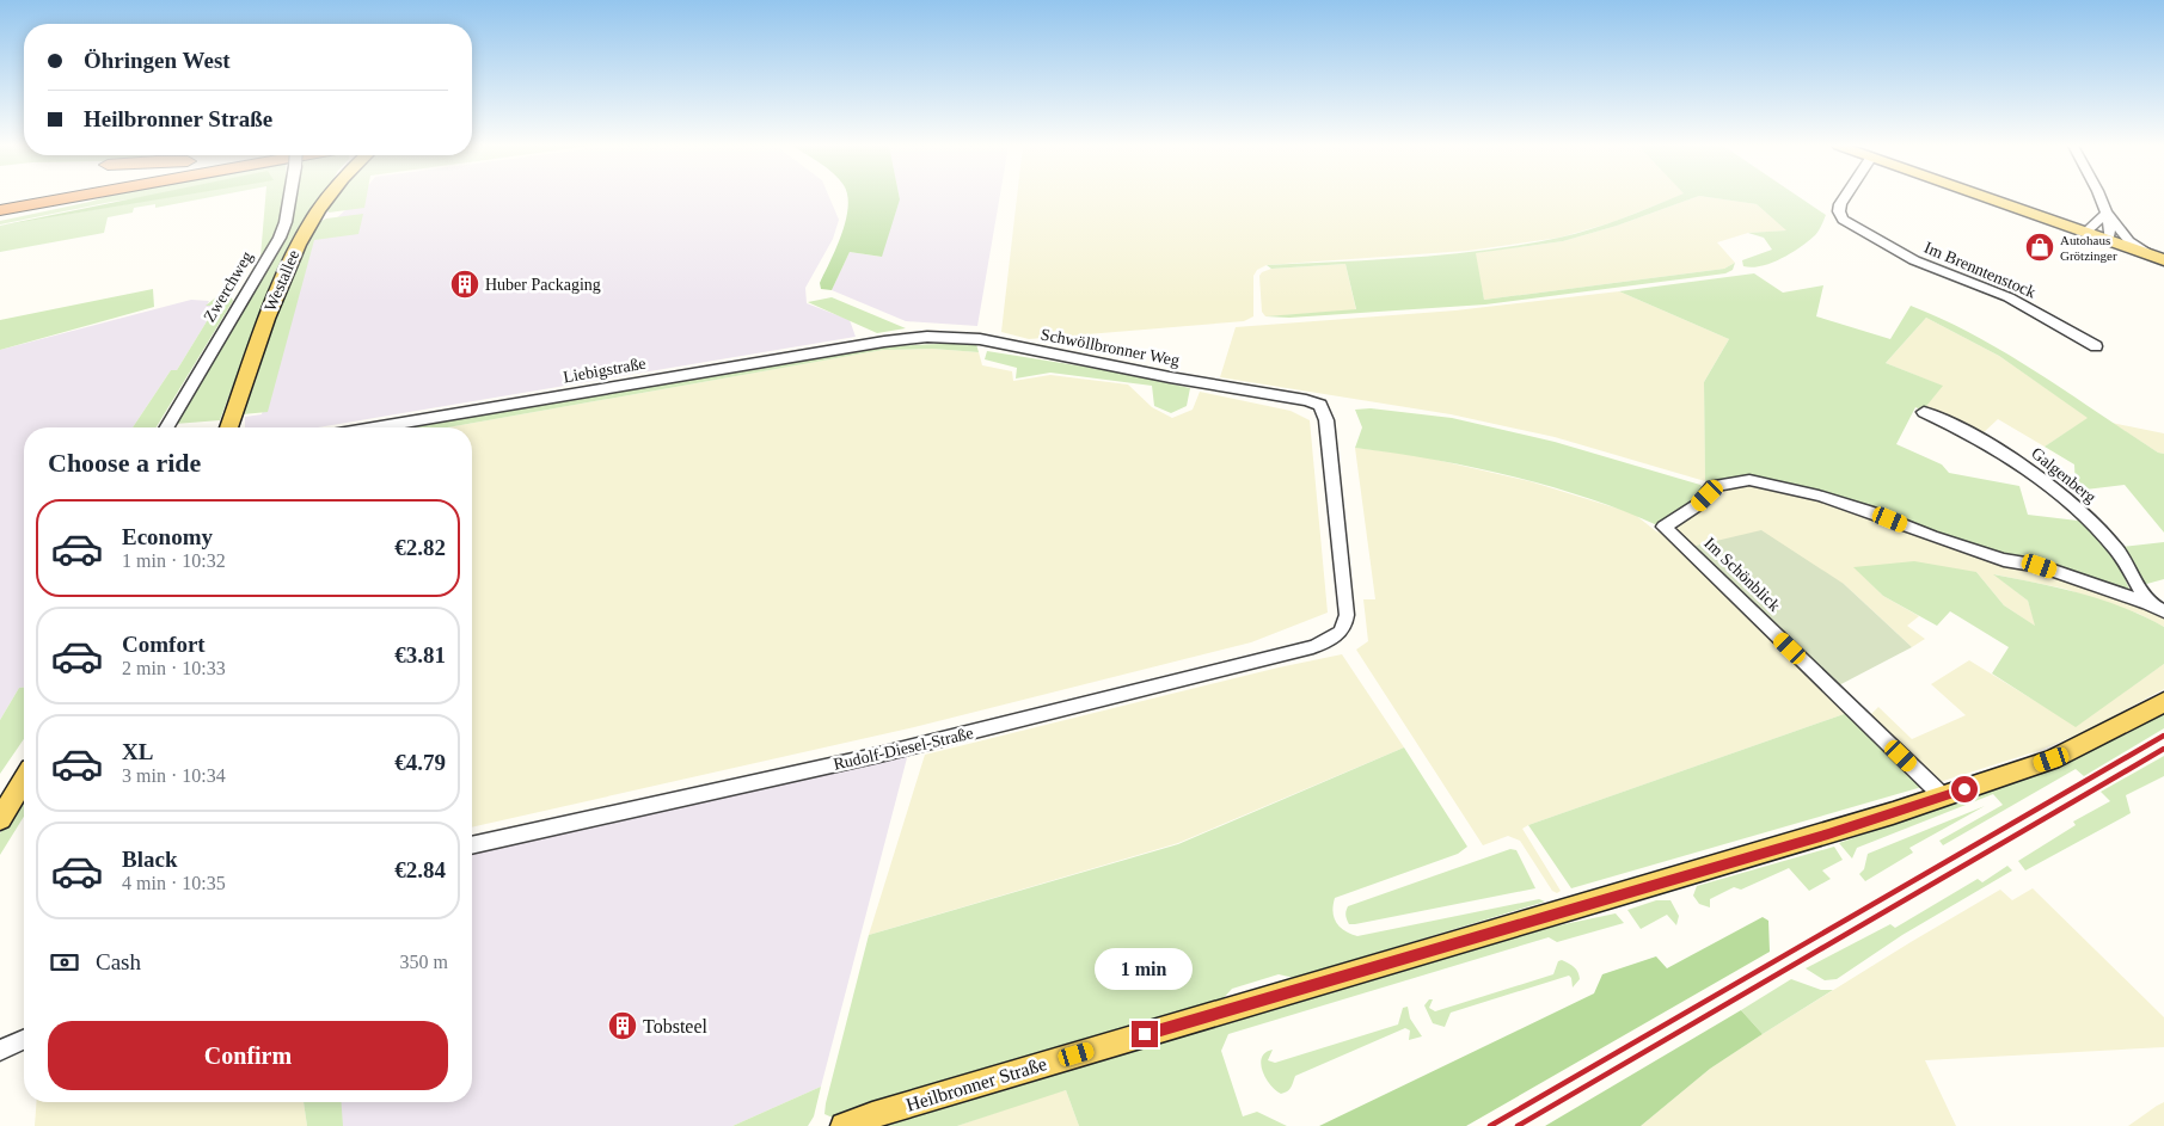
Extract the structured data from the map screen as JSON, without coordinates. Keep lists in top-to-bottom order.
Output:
{
  "streets": {
    "main road": ["Westallee", "Heilbronner Straße"],
    "street": [
      "Im Brenntenstock",
      "Zwerchweg",
      "Schwöllbronner Weg",
      "Liebigstraße",
      "Galgenberg",
      "Im Schönblick",
      "Rudolf-Diesel-Straße"
    ]
  },
  "crossings": [
    ["Schwöllbronner Weg", "Liebigstraße"],
    ["Schwöllbronner Weg", "Rudolf-Diesel-Straße"],
    ["Galgenberg", "Im Schönblick"],
    ["Im Schönblick", "Heilbronner Straße"]
  ],
  "places": {
    "shop": ["Autohaus Grötzinger"],
    "building": ["Huber Packaging", "Tobsteel"]
  },
  "page": {
    "banner": ["Öhringen West", "Heilbronner Straße"],
    "heading": "Choose a ride",
    "list": [
      {
        "name": "Economy",
        "note": "1 min · 10:32",
        "value": "€2.82"
      },
      {
        "name": "Comfort",
        "note": "2 min · 10:33",
        "value": "€3.81"
      },
      {
        "name": "XL",
        "note": "3 min · 10:34",
        "value": "€4.79"
      },
      {
        "name": "Black",
        "note": "4 min · 10:35",
        "value": "€2.84"
      }
    ],
    "pay": ["Cash", "350 m"],
    "bubble": "1 min",
    "buttons": "Confirm"
  }
}
